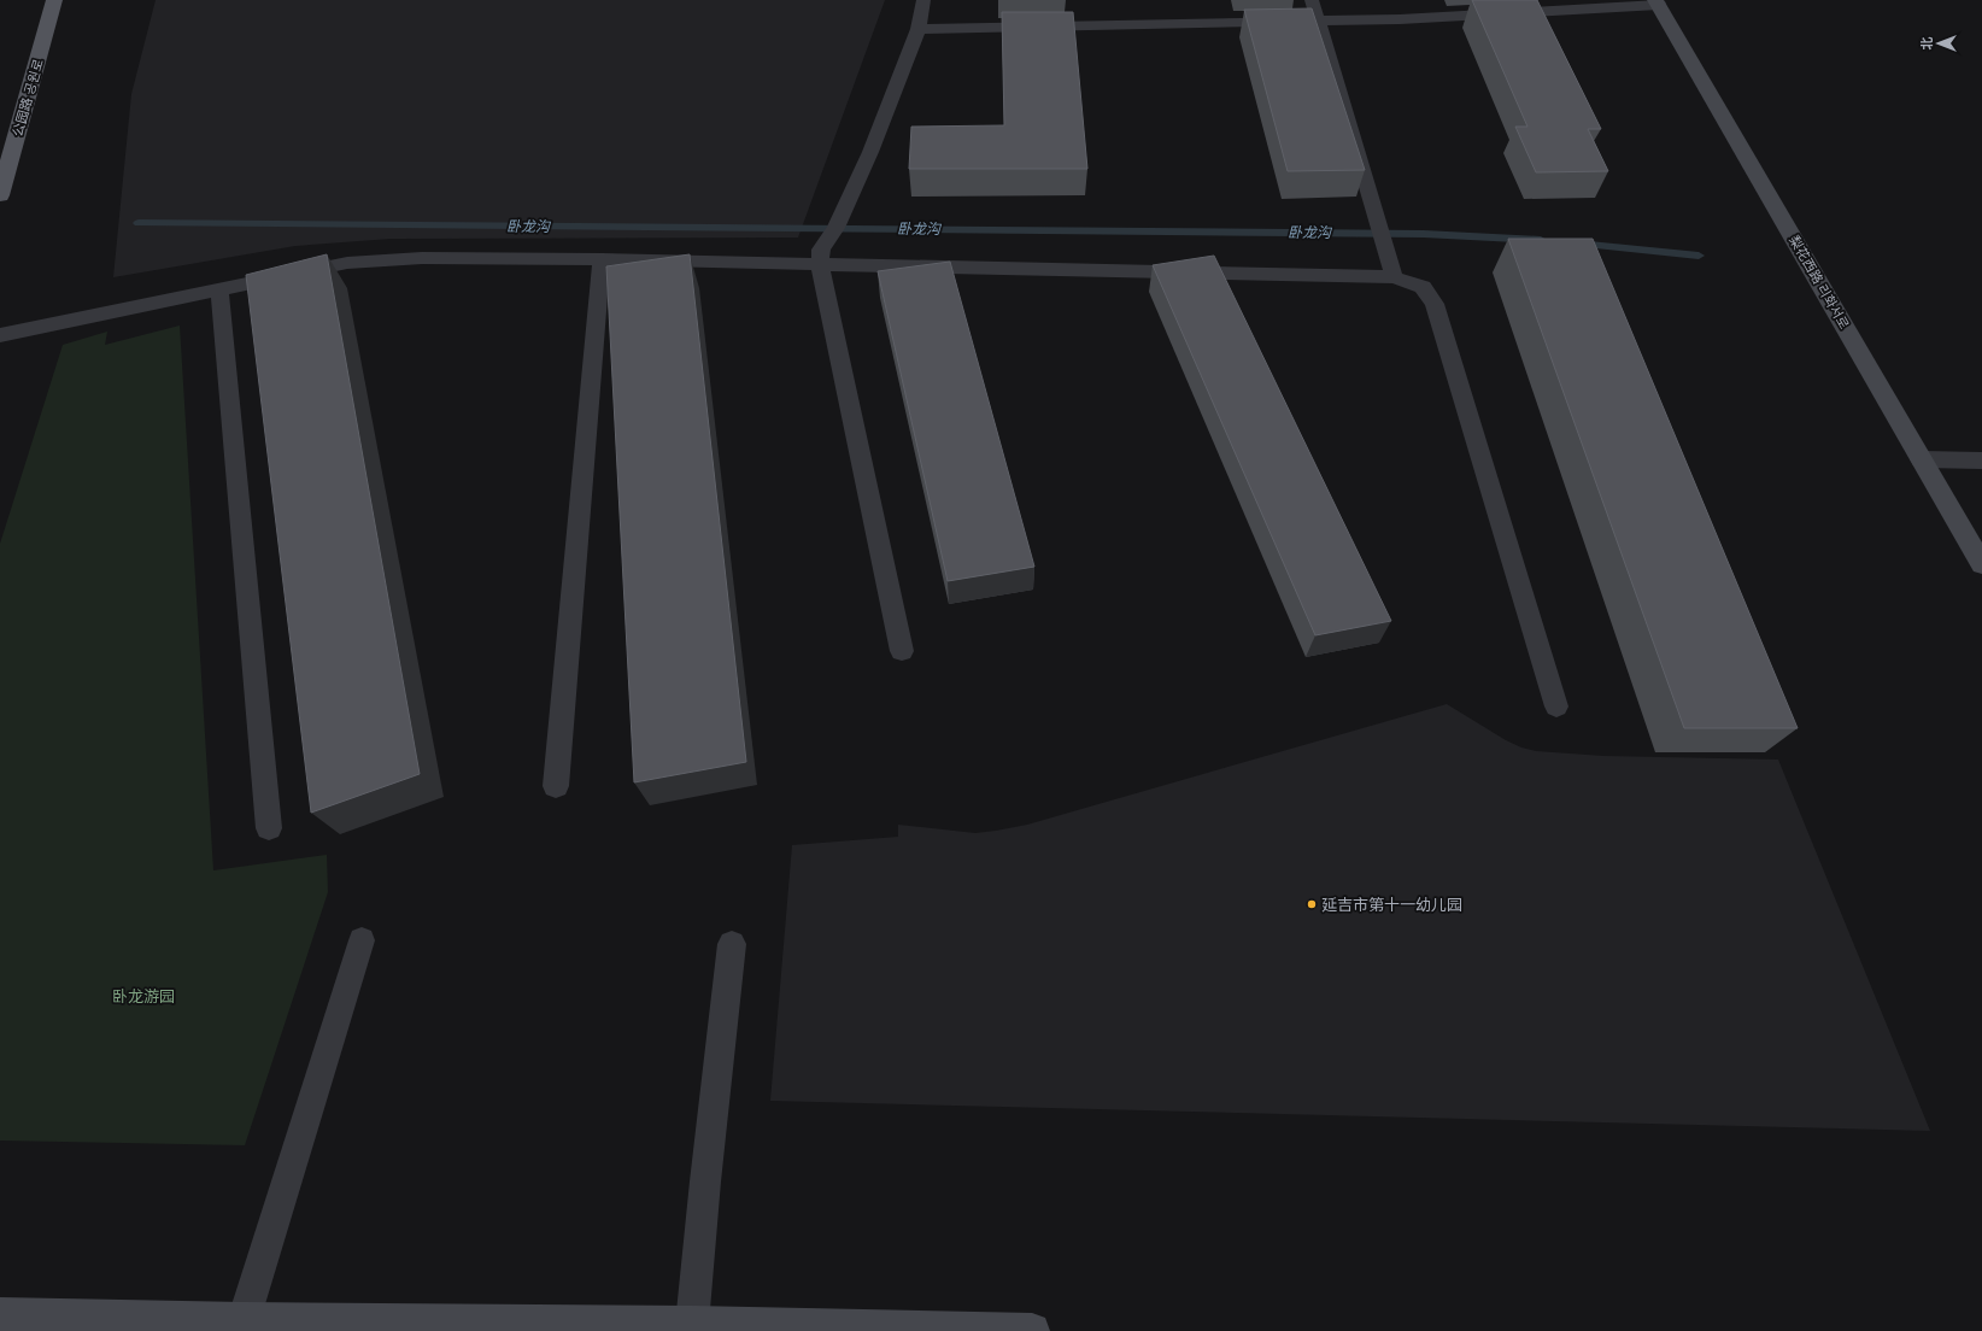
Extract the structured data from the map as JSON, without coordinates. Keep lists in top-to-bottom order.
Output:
{
  "streets": {
    "main road": ["公园路 공원로"],
    "street": ["梨花西路 리화서로"]
  },
  "water": ["卧龙沟"],
  "parks": ["卧龙游园"],
  "places": ["延吉市第十一幼儿园"],
  "north": "left"
}
